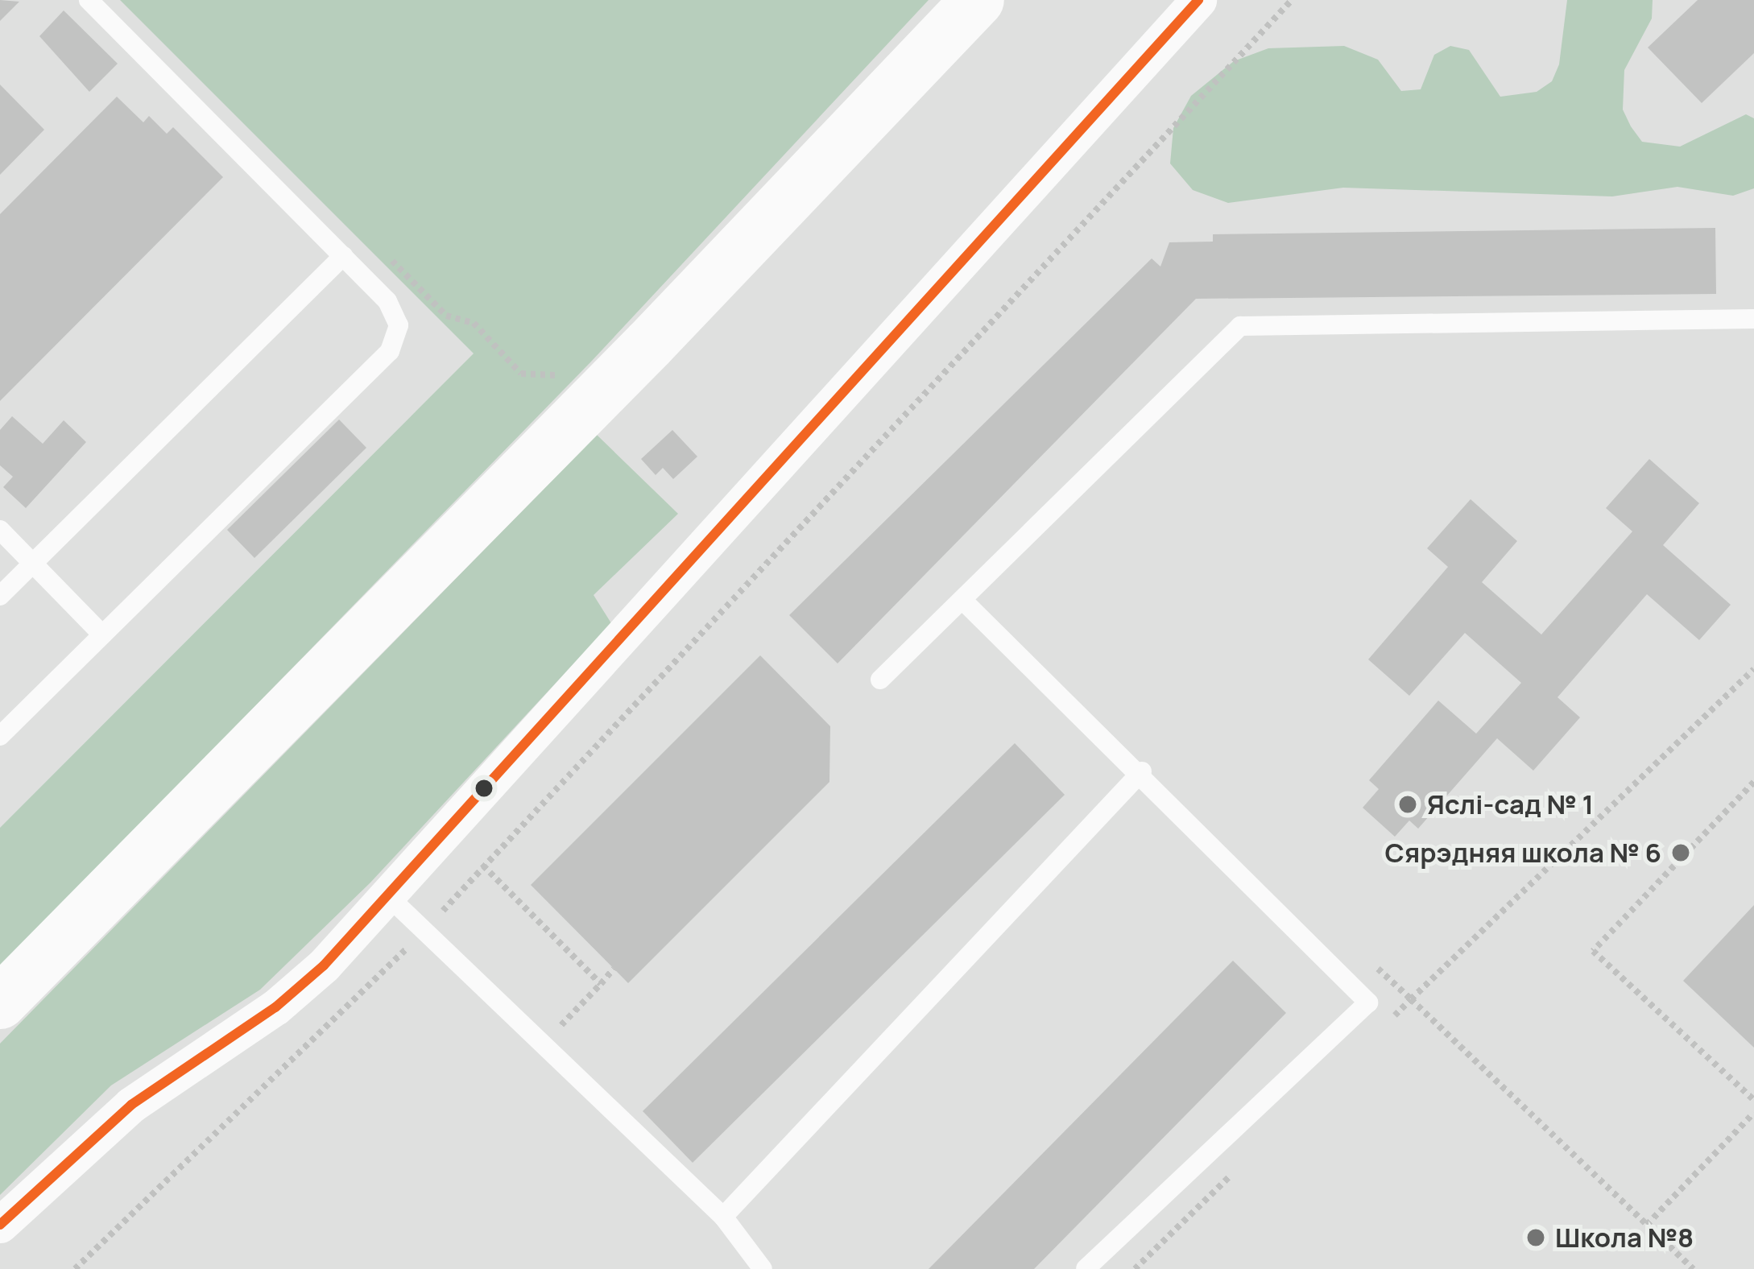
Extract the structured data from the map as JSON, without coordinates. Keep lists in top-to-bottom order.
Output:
{
  "places": ["Яслі-сад № 1", "Сярэдняя школа № 6", "Школа №8"]
}
